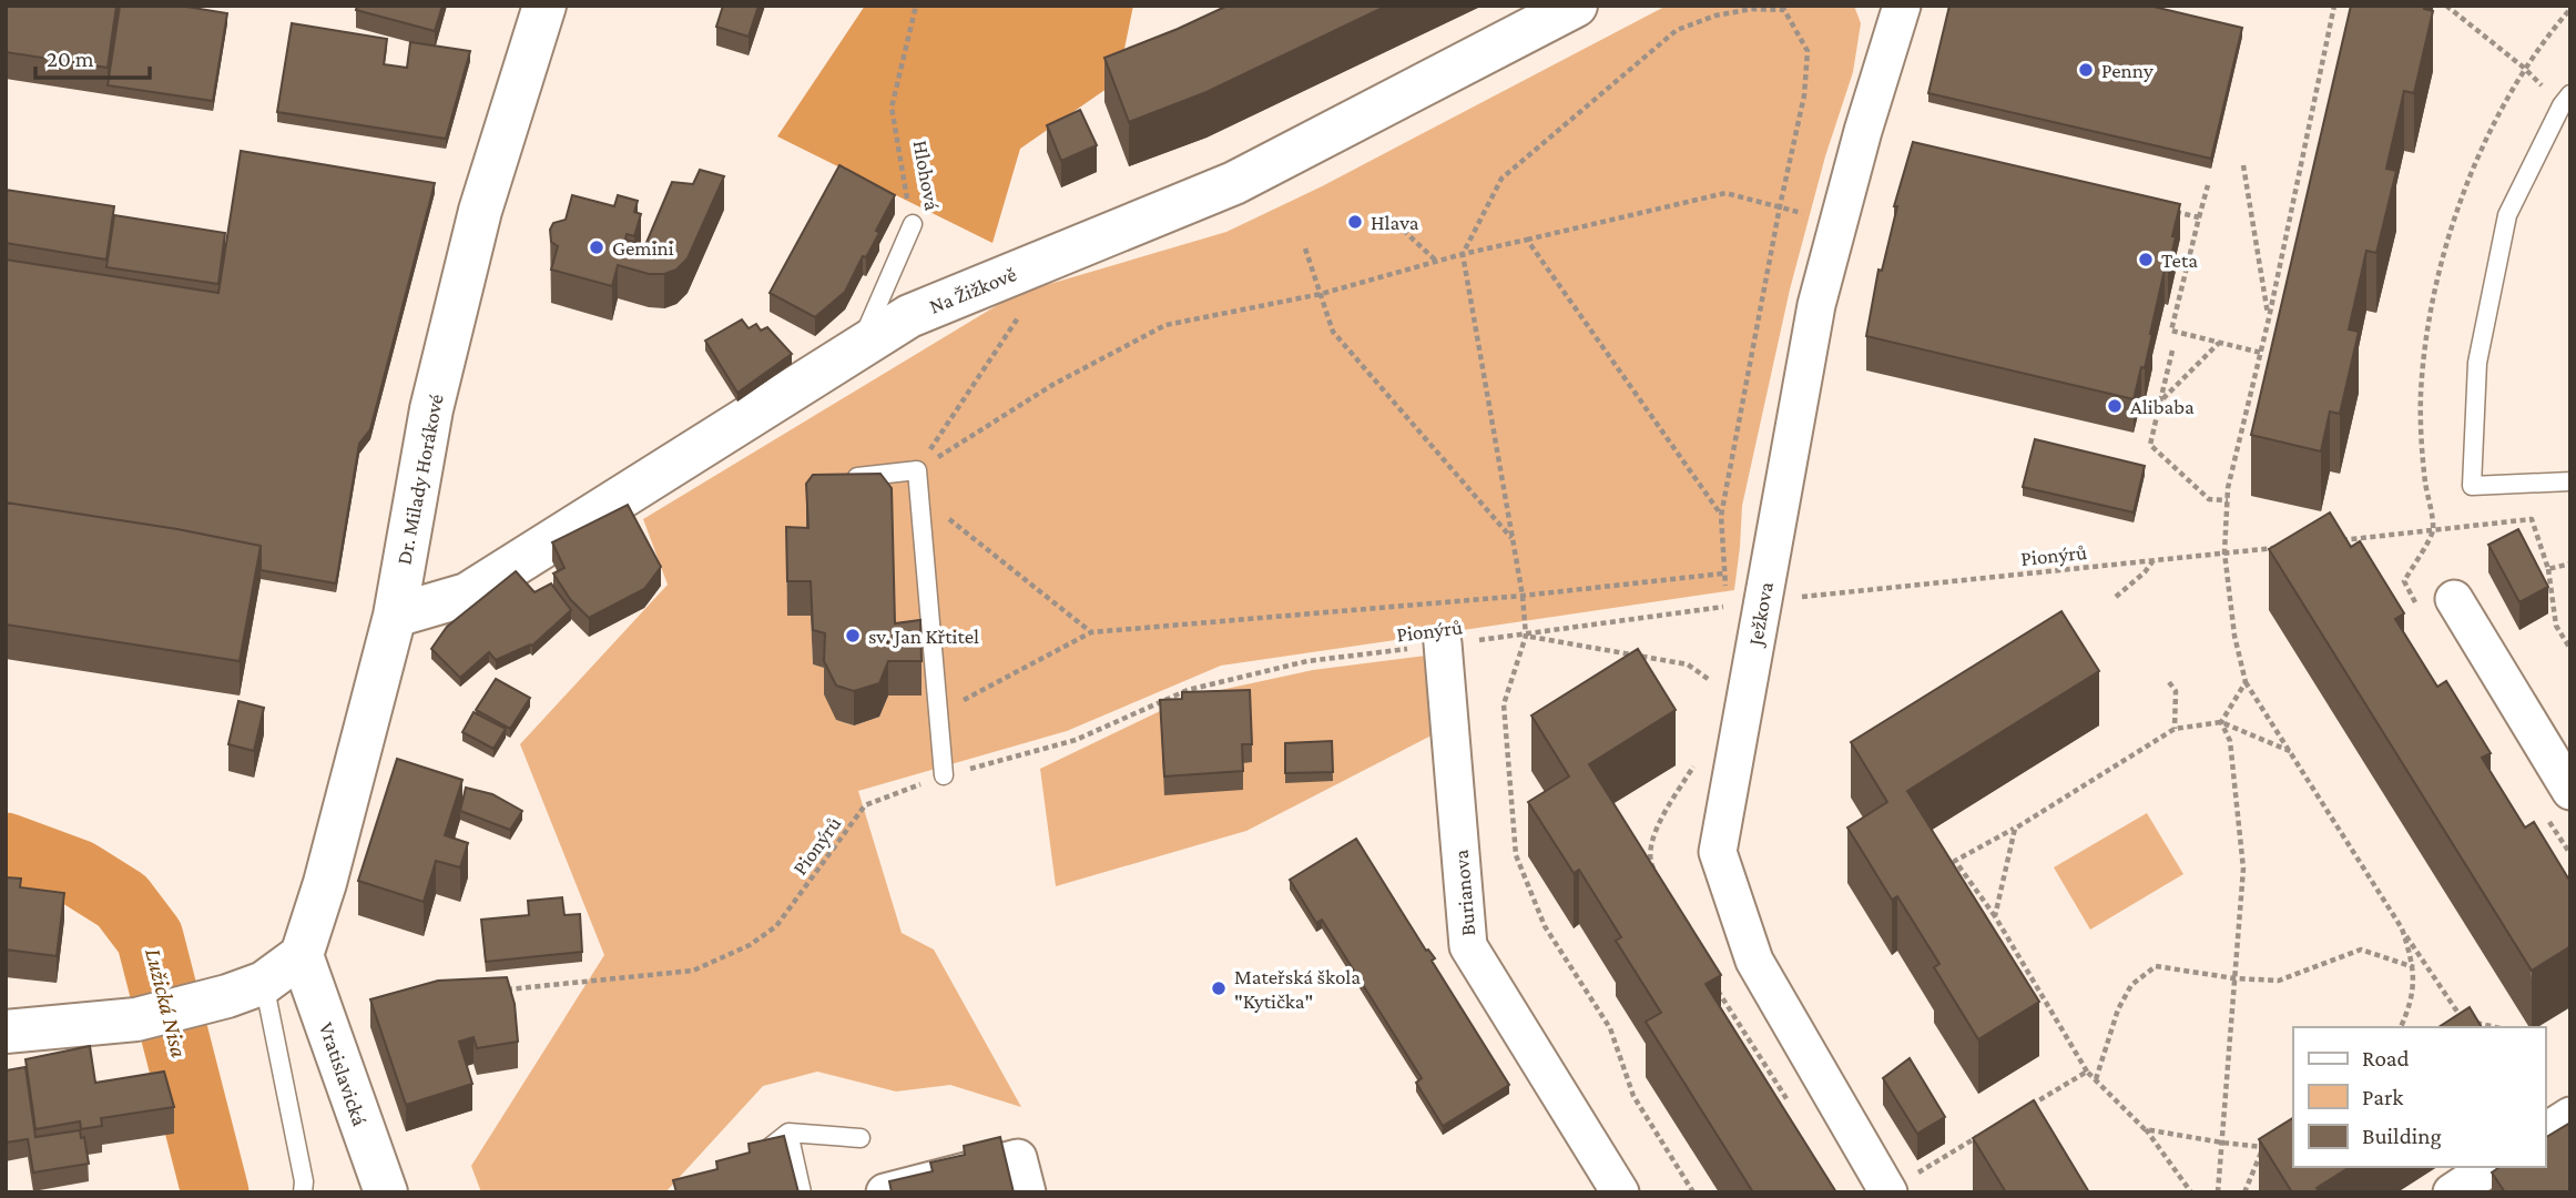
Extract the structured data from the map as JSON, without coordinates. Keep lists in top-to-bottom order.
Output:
{
  "streets": {
    "street": [
      "Na Žižkově",
      "Dr. Milady Horákové",
      "Ježkova",
      "Burianova",
      "Vratislavická"
    ],
    "lane": ["Hlohová"],
    "path": ["Pionýrů"]
  },
  "crossings": [
    ["Hlohová", "Na Žižkově"],
    ["Na Žižkově", "Dr. Milady Horákové"],
    ["Dr. Milady Horákové", "Vratislavická"],
    ["Pionýrů", "Ježkova"],
    ["Pionýrů", "Burianova"]
  ],
  "water": ["Lužická Nisa"],
  "places": [
    "Penny",
    "Hlava",
    "Gemini",
    "Teta",
    "Alibaba",
    "sv. Jan Křtitel",
    "Mateřská škola \"Kytička\""
  ],
  "legend": ["Road", "Park", "Building"],
  "scale_bar": "20 m"
}
